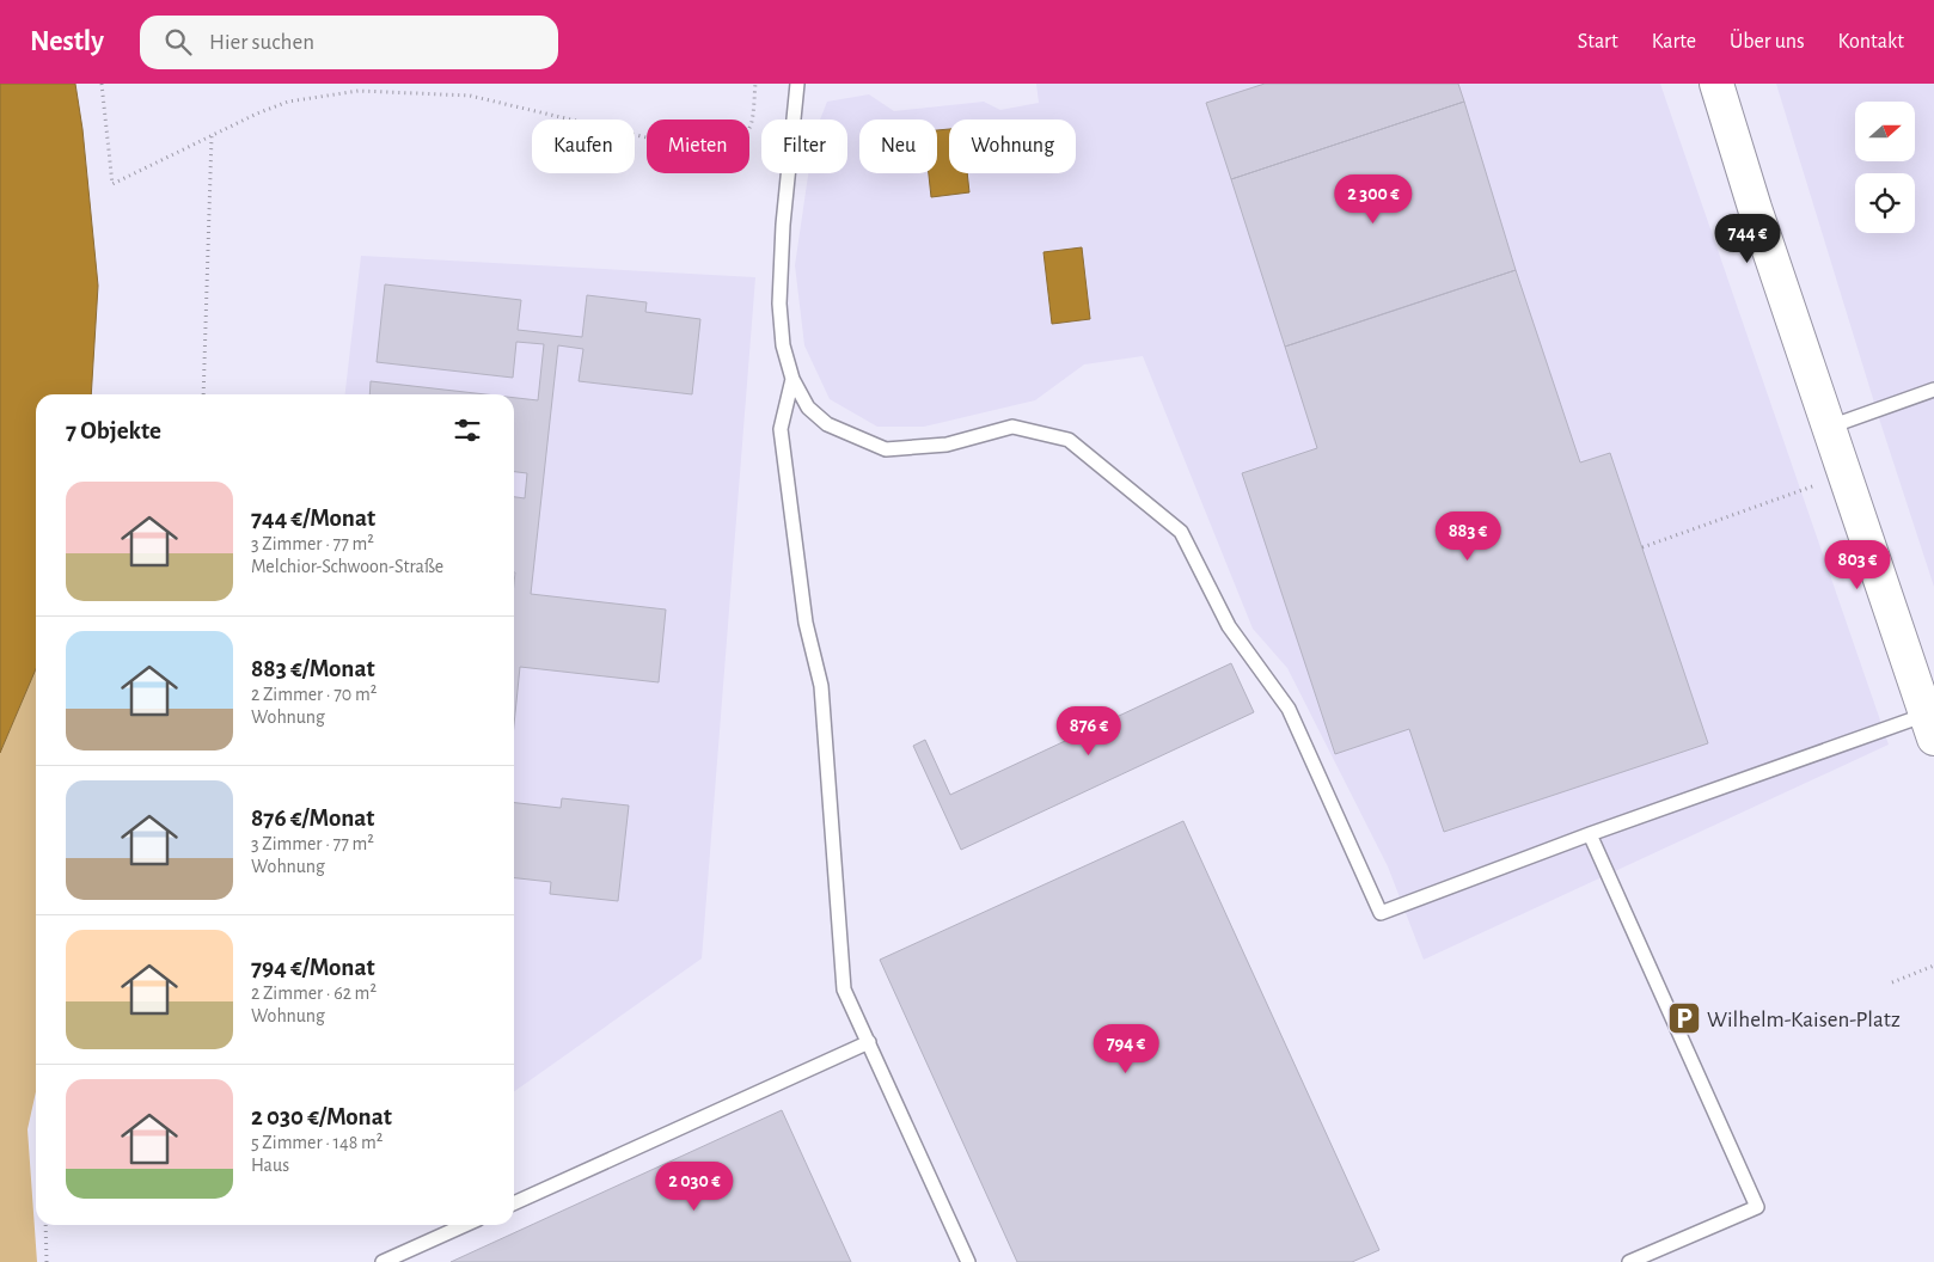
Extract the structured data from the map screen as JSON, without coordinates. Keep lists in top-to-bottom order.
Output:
{
  "places": {
    "parking": ["Wilhelm-Kaisen-Platz"]
  },
  "north": "right",
  "page": {
    "header": "Nestly",
    "search": "Hier suchen",
    "nav": [
      "Start",
      "Karte",
      "Über uns",
      "Kontakt"
    ],
    "chip": [
      "Kaufen",
      "Mieten",
      "Filter",
      "Neu",
      "Wohnung"
    ],
    "price": [
      "2 300 €",
      "744 €",
      "883 €",
      "803 €",
      "876 €",
      "794 €",
      "2 030 €"
    ],
    "heading": "7 Objekte",
    "list": [
      {
        "name": "744 €/Monat",
        "note": "3 Zimmer · 77 m² · Melchior-Schwoon-Straße"
      },
      {
        "name": "883 €/Monat",
        "note": "2 Zimmer · 70 m² · Wohnung"
      },
      {
        "name": "876 €/Monat",
        "note": "3 Zimmer · 77 m² · Wohnung"
      },
      {
        "name": "794 €/Monat",
        "note": "2 Zimmer · 62 m² · Wohnung"
      },
      {
        "name": "2 030 €/Monat",
        "note": "5 Zimmer · 148 m² · Haus"
      }
    ]
  }
}
